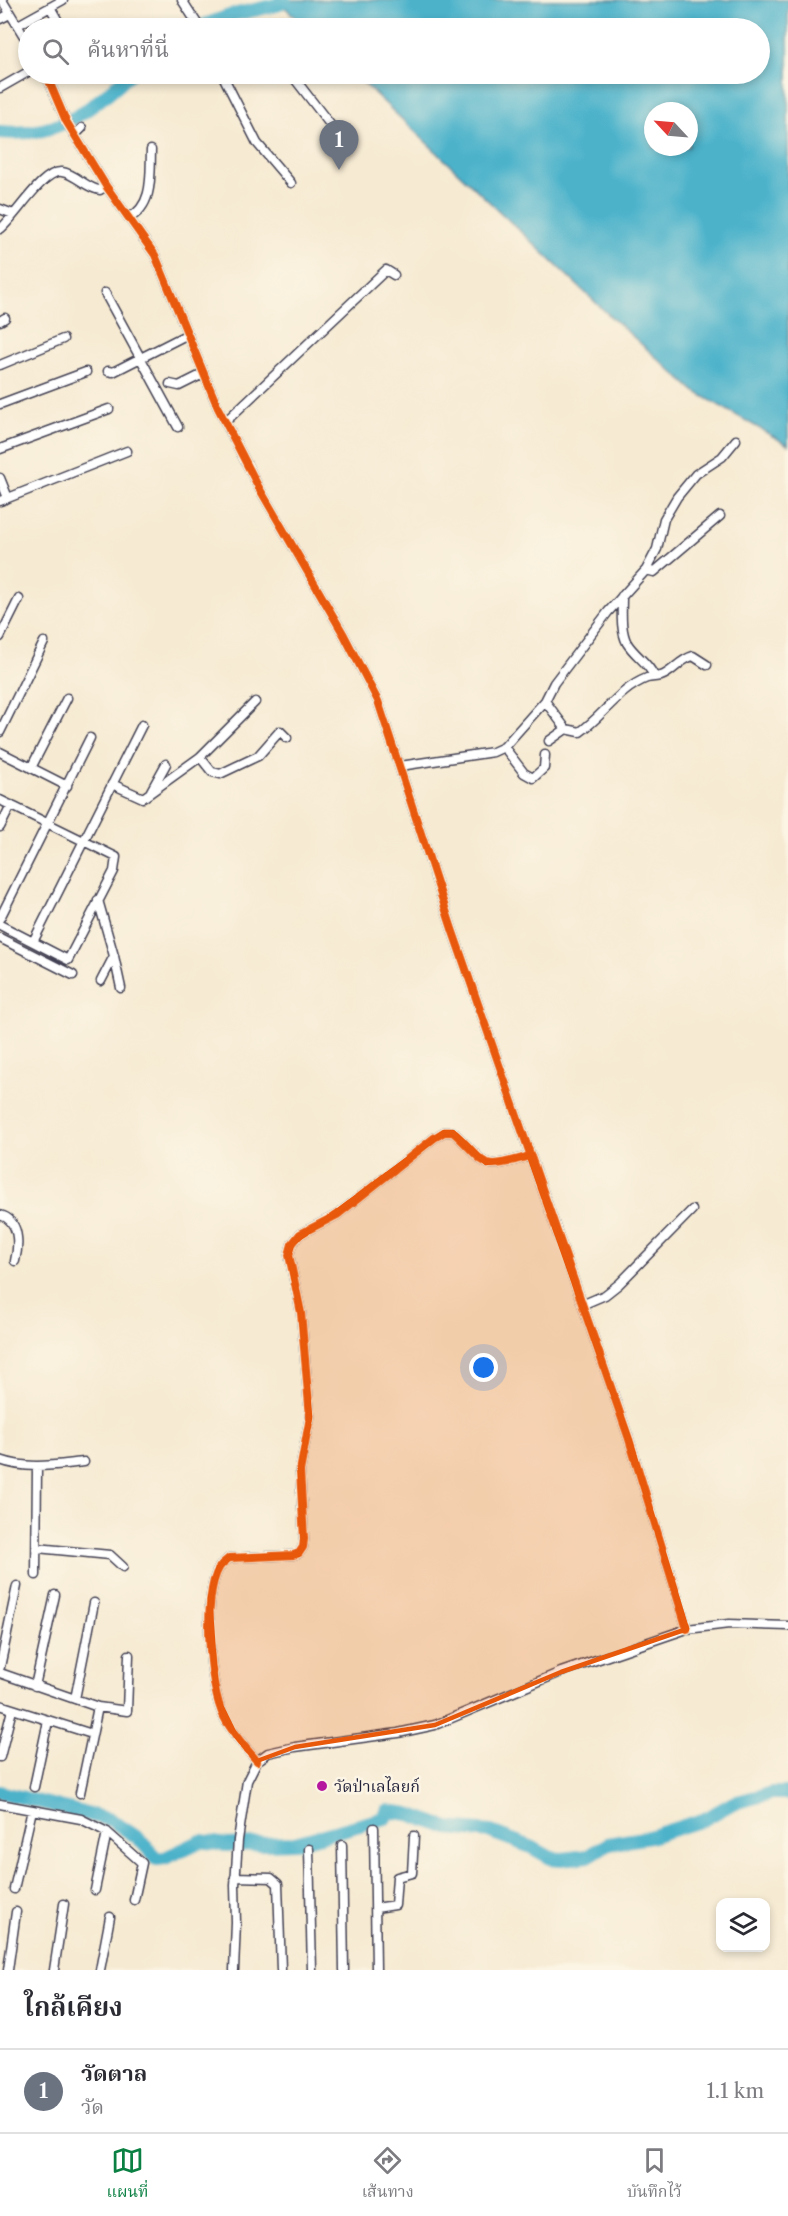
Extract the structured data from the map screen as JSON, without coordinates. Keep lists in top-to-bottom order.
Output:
{
  "places": ["วัดป่าเลไลยก์"],
  "north": "top left",
  "page": {
    "search": "ค้นหาที่นี่",
    "pins": "1",
    "heading": "ใกล้เคียง",
    "list": [
      {
        "mark": "1",
        "name": "วัดตาล",
        "note": "วัด",
        "value": "1.1 km"
      }
    ],
    "nav": ["แผนที่", "เส้นทาง", "บันทึกไว้"]
  }
}
